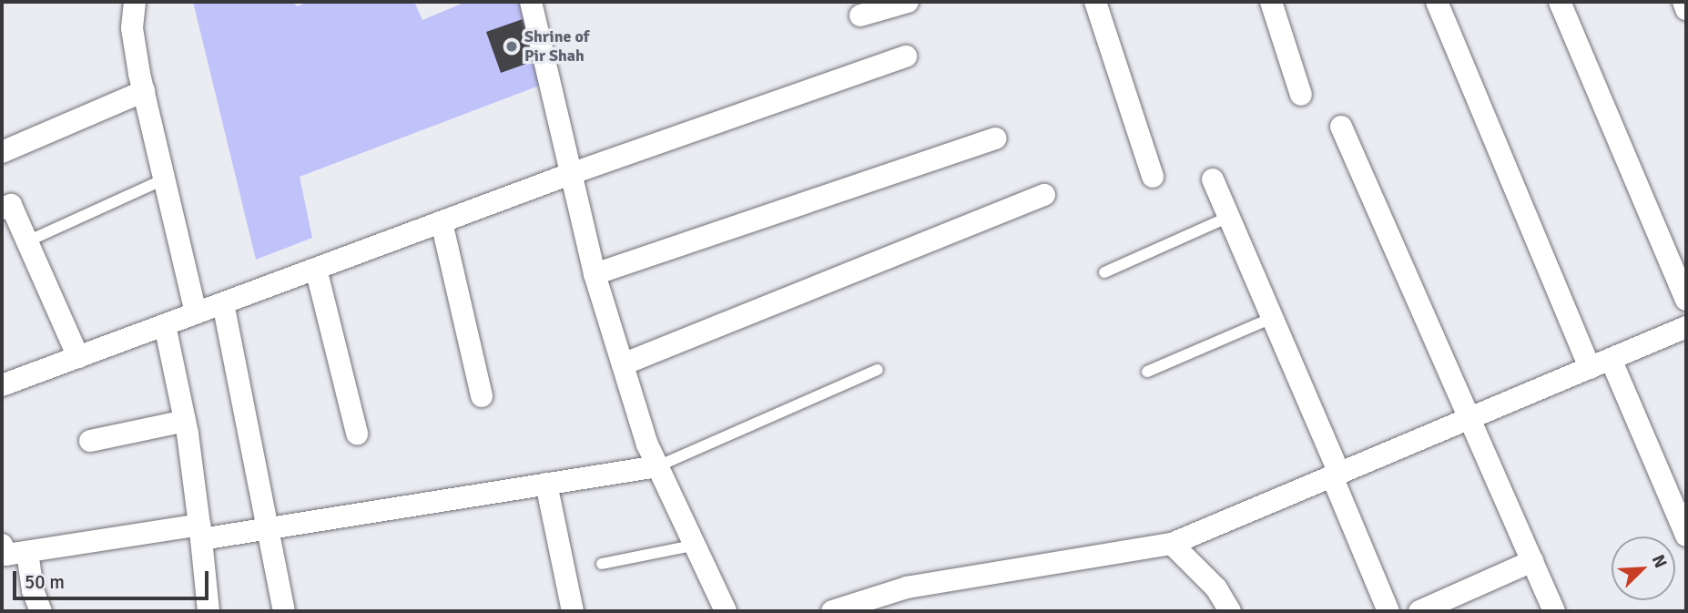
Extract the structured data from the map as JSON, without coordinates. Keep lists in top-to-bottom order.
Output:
{
  "places": ["Shrine of Pir Shah"],
  "scale_bar": "50 m",
  "north": "top right"
}
